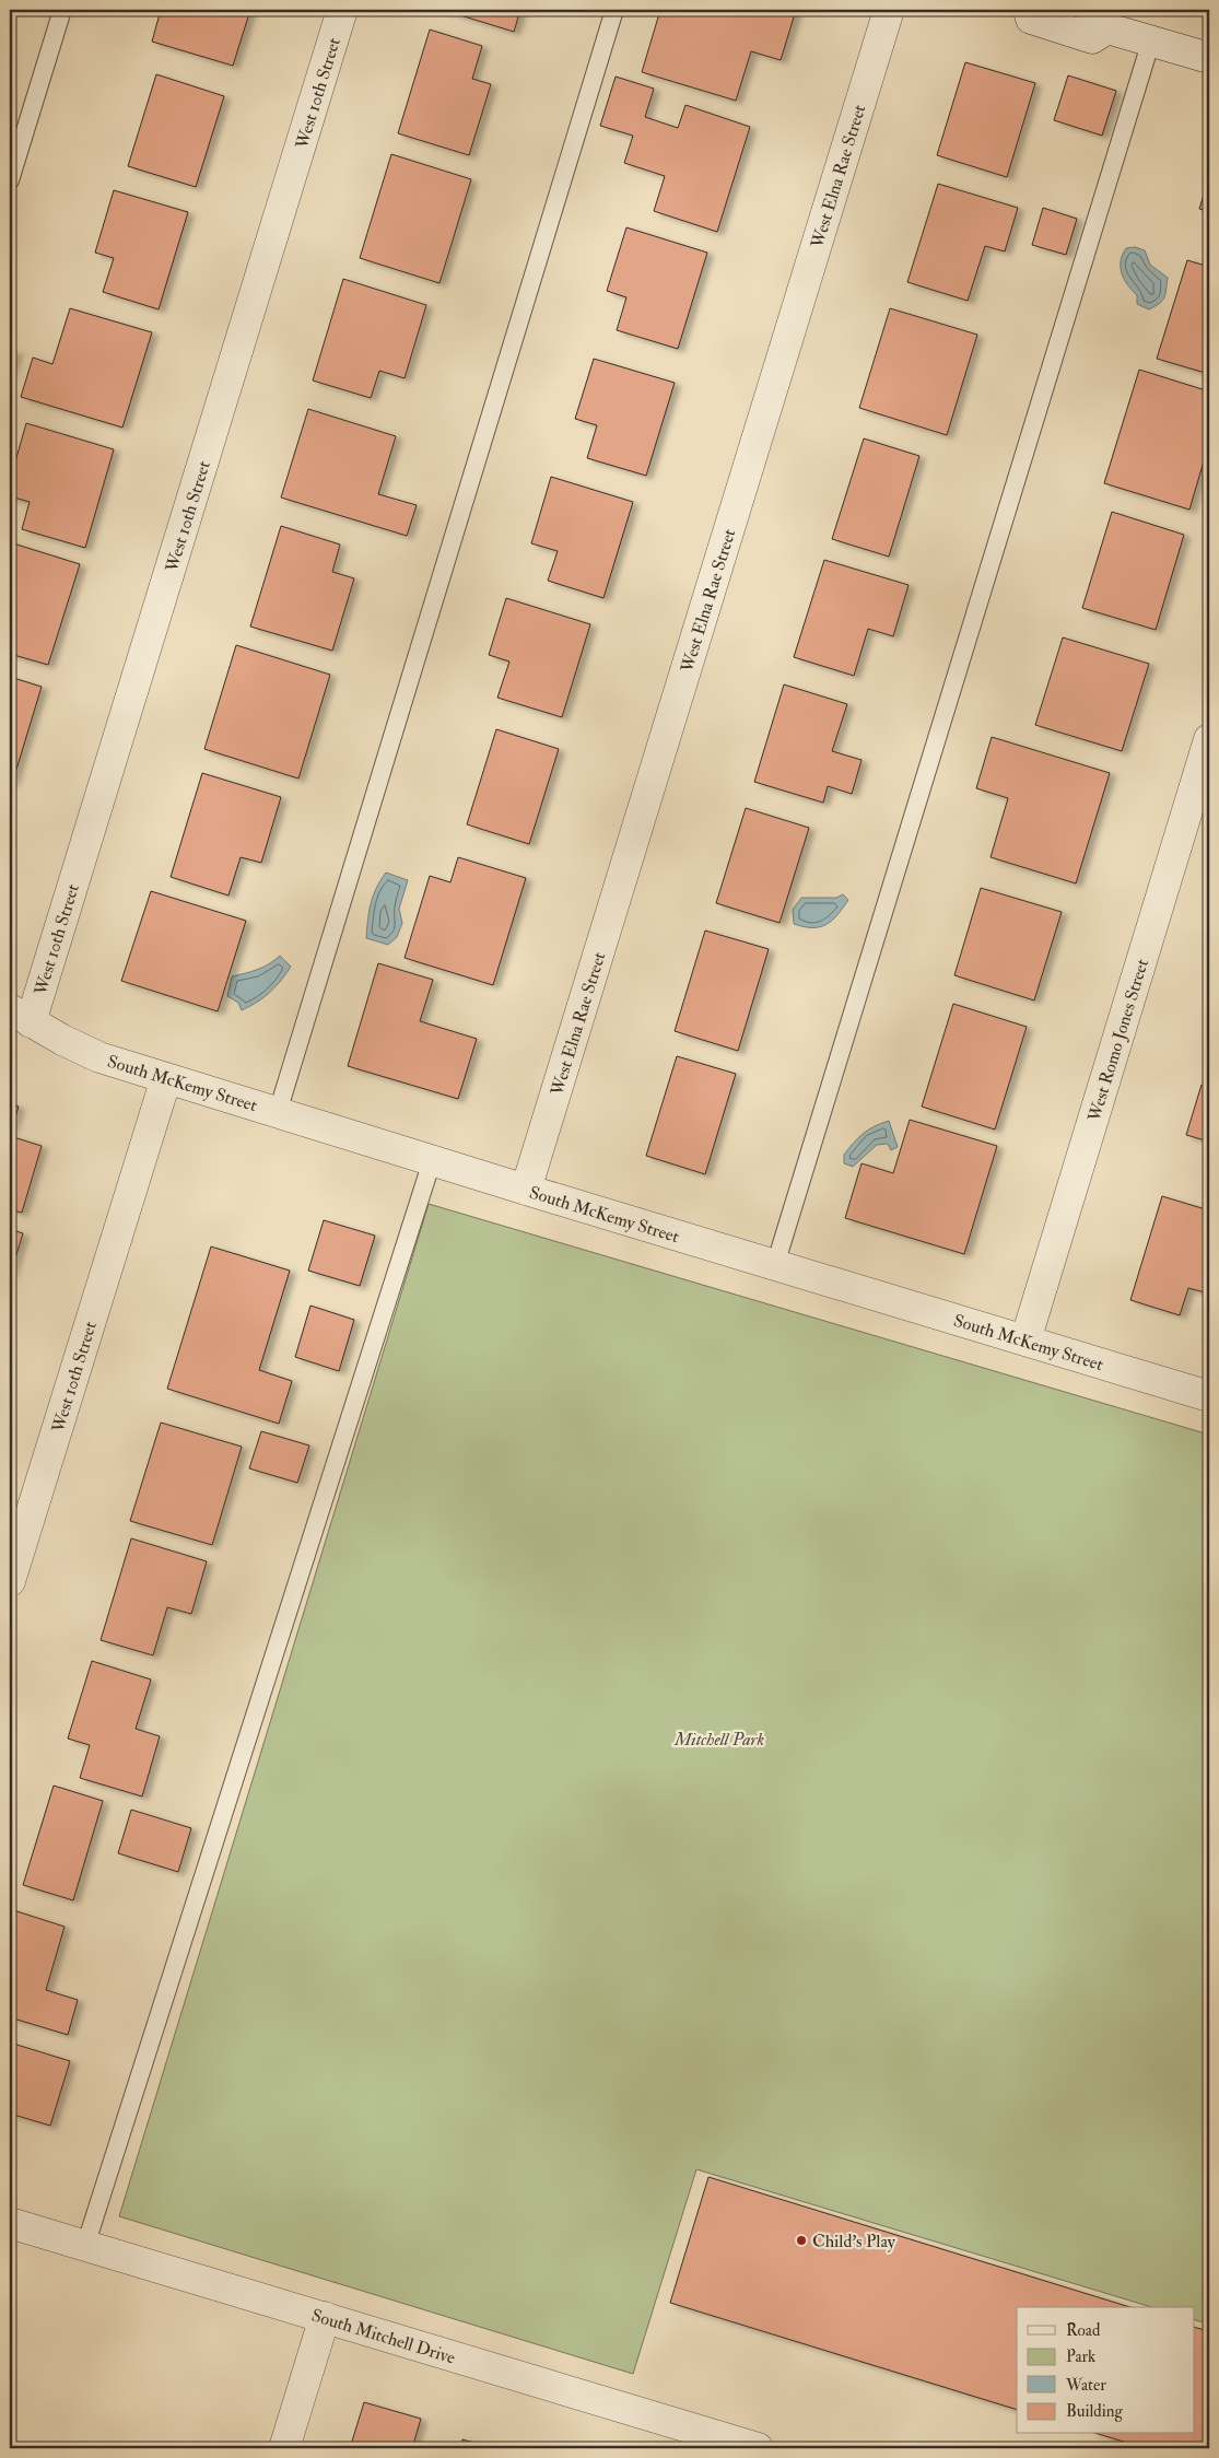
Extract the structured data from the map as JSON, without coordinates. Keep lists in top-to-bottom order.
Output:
{
  "streets": {
    "street": [
      "West 10th Street",
      "West Elna Rae Street",
      "West Romo Jones Street",
      "South McKemy Street",
      "South Mitchell Drive"
    ]
  },
  "crossings": [
    ["West 10th Street", "South McKemy Street"],
    ["West Elna Rae Street", "South McKemy Street"],
    ["West Romo Jones Street", "South McKemy Street"]
  ],
  "parks": ["Mitchell Park"],
  "places": ["Child's Play"],
  "legend": [
    "Road",
    "Park",
    "Water",
    "Building"
  ]
}
